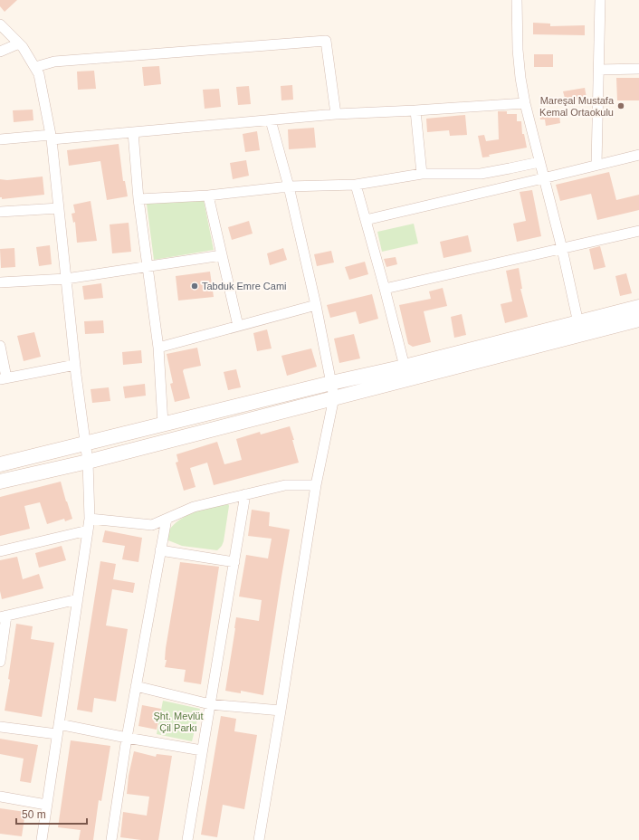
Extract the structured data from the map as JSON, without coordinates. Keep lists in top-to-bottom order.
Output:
{
  "parks": ["Şht. Mevlüt Çil Parkı"],
  "places": ["Mareşal Mustafa Kemal Ortaokulu", "Tabduk Emre Cami"],
  "scale_bar": "50 m"
}
